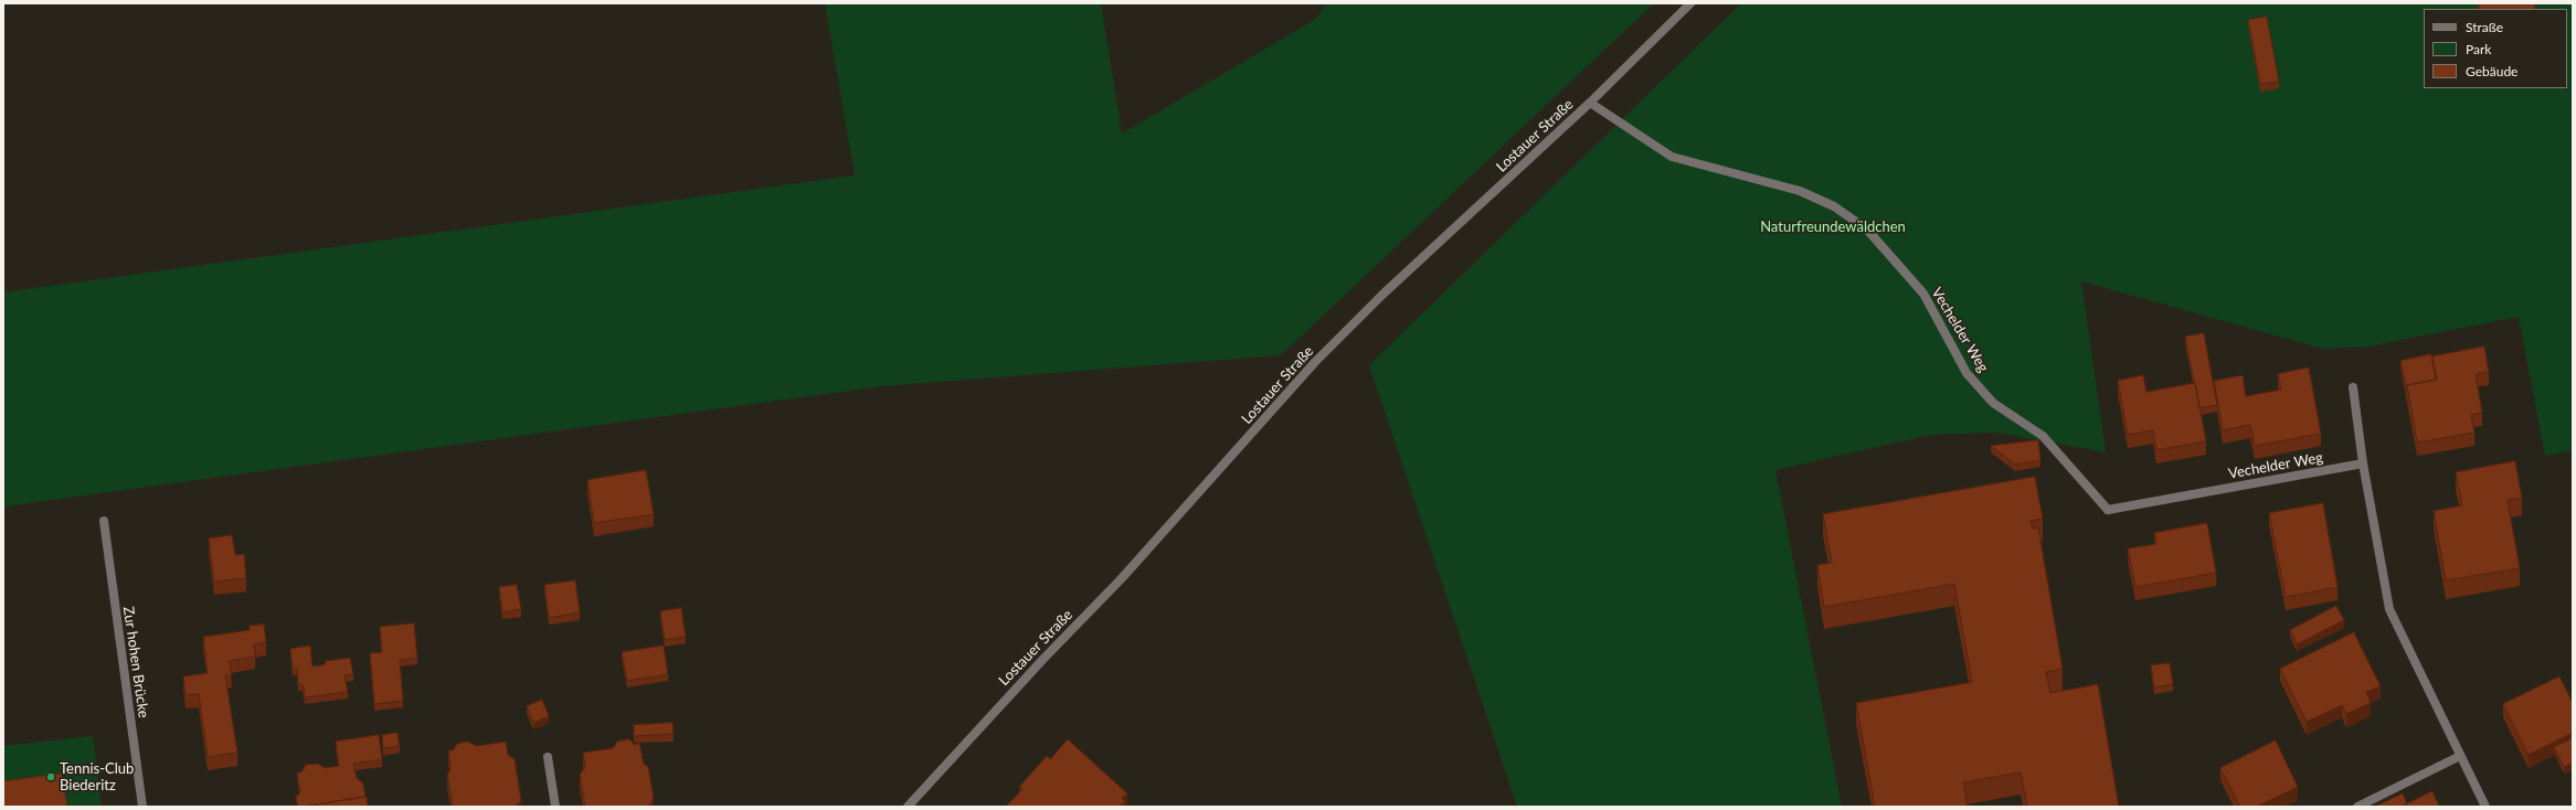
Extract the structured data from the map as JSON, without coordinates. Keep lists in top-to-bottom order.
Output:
{
  "streets": {
    "street": ["Lostauer Straße", "Vechelder Weg", "Zur hohen Brücke"]
  },
  "crossings": [
    ["Lostauer Straße", "Vechelder Weg"]
  ],
  "parks": ["Naturfreundewäldchen"],
  "places": ["Tennis-Club Biederitz"],
  "legend": ["Straße", "Park", "Gebäude"]
}
